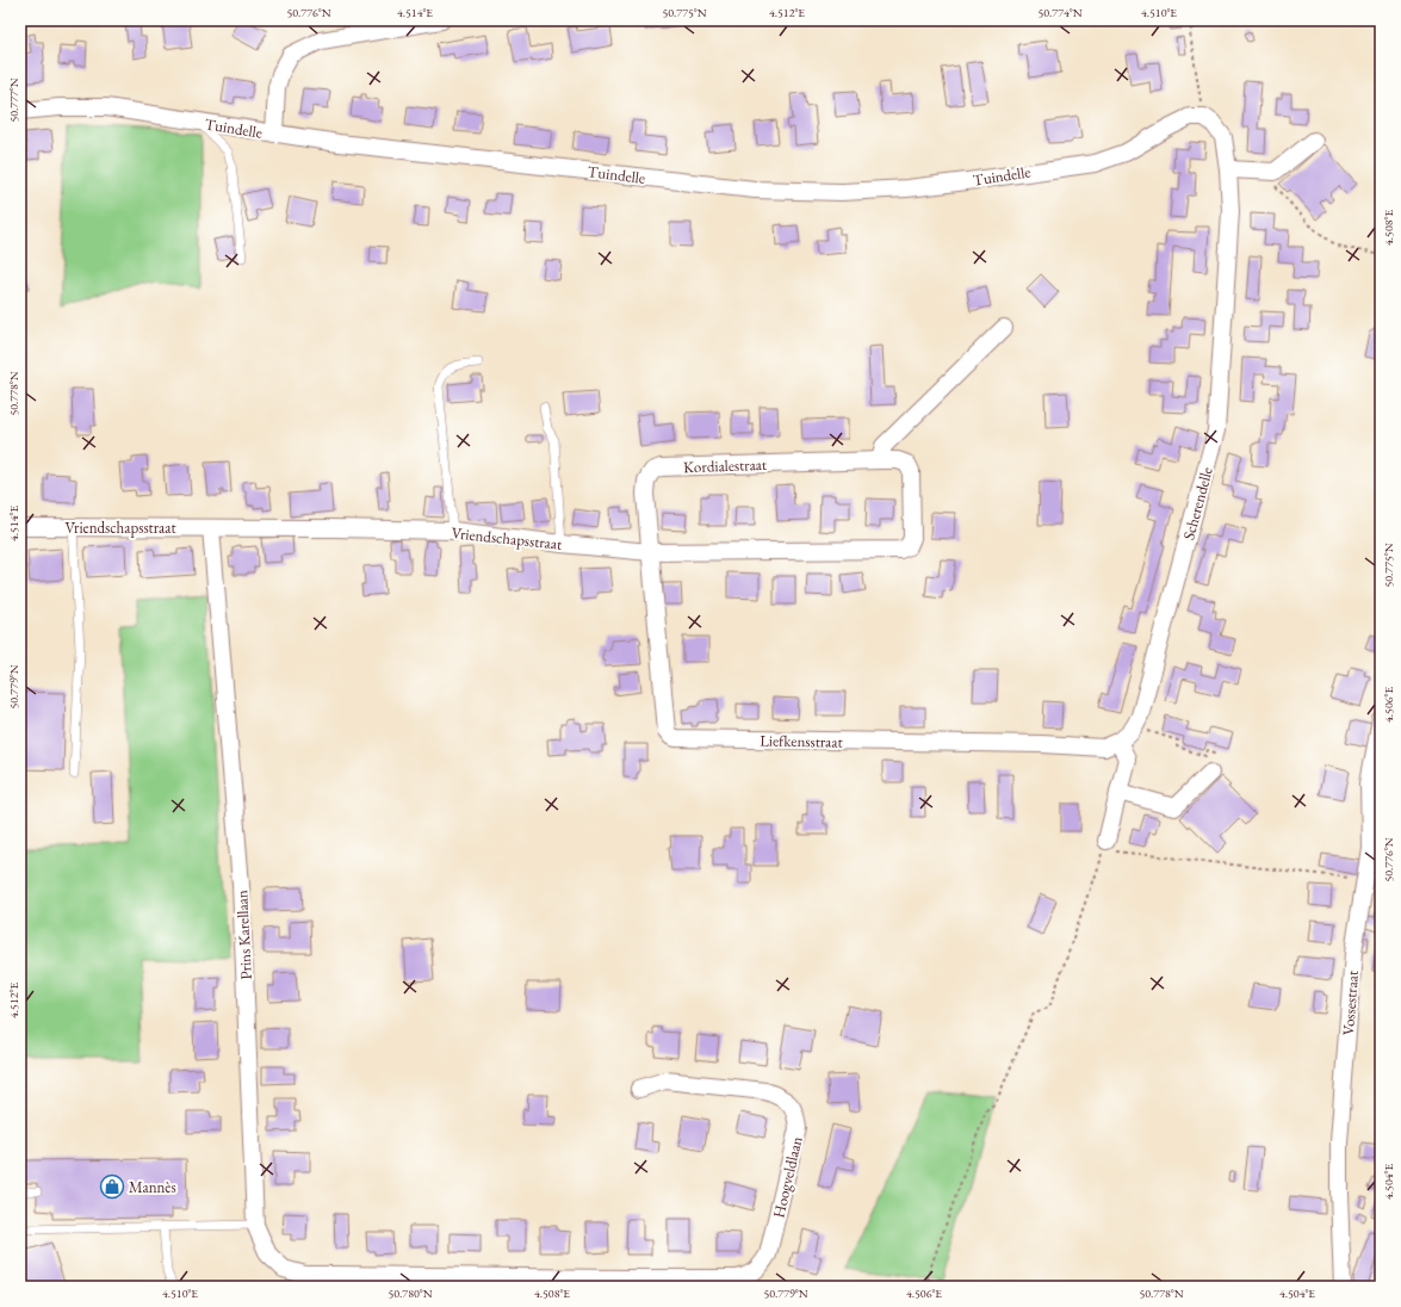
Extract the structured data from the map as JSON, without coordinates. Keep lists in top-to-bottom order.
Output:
{
  "streets": {
    "street": [
      "Tuindelle",
      "Kordialestraat",
      "Scherendelle",
      "Vriendschapsstraat",
      "Liefkensstraat",
      "Prins Karellaan",
      "Vossestraat",
      "Hoogveldlaan"
    ]
  },
  "crossings": [
    ["Tuindelle", "Scherendelle"],
    ["Kordialestraat", "Vriendschapsstraat"],
    ["Kordialestraat", "Liefkensstraat"],
    ["Vriendschapsstraat", "Liefkensstraat"],
    ["Vriendschapsstraat", "Prins Karellaan"],
    ["Prins Karellaan", "Hoogveldlaan"]
  ],
  "places": {
    "shop": ["Mannès"]
  },
  "coordinates": [
    "50.776°N",
    "4.514°E",
    "50.775°N",
    "4.512°E",
    "50.774°N",
    "4.510°E",
    "50.777°N",
    "4.508°E",
    "50.778°N",
    "50.779°N",
    "4.506°E",
    "4.504°E",
    "50.780°N"
  ]
}
